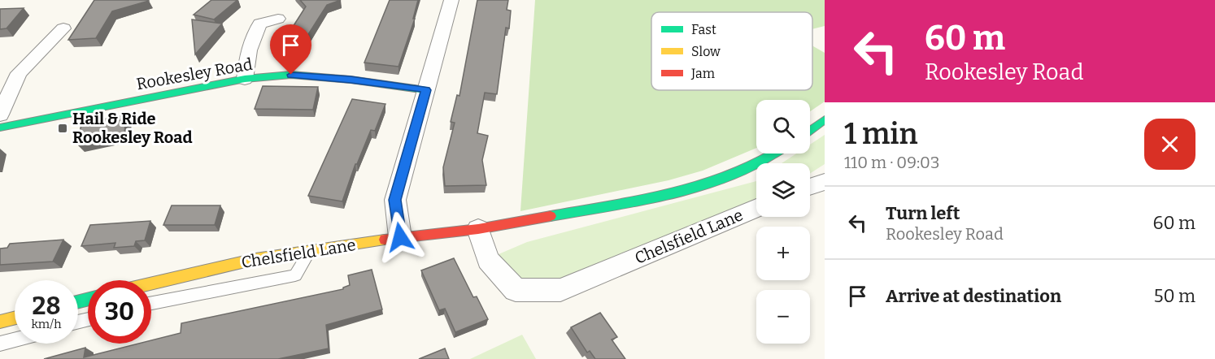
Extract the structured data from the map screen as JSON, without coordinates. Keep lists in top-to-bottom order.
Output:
{
  "streets": {
    "street": ["Rookesley Road", "Chelsfield Lane"]
  },
  "places": {
    "transit": ["Hail & Ride Rookesley Road"]
  },
  "legend": ["Fast", "Slow", "Jam"],
  "page": {
    "turn": ["60 m", "Rookesley Road"],
    "map_buttons": ["+", "−"],
    "heading": ["1 min", "110 m · 09:03"],
    "list": [
      {
        "name": "Turn left",
        "note": "Rookesley Road",
        "value": "60 m"
      },
      {
        "name": "Arrive at destination",
        "value": "50 m"
      }
    ],
    "speed": "28 km/h",
    "limit": "30"
  }
}
